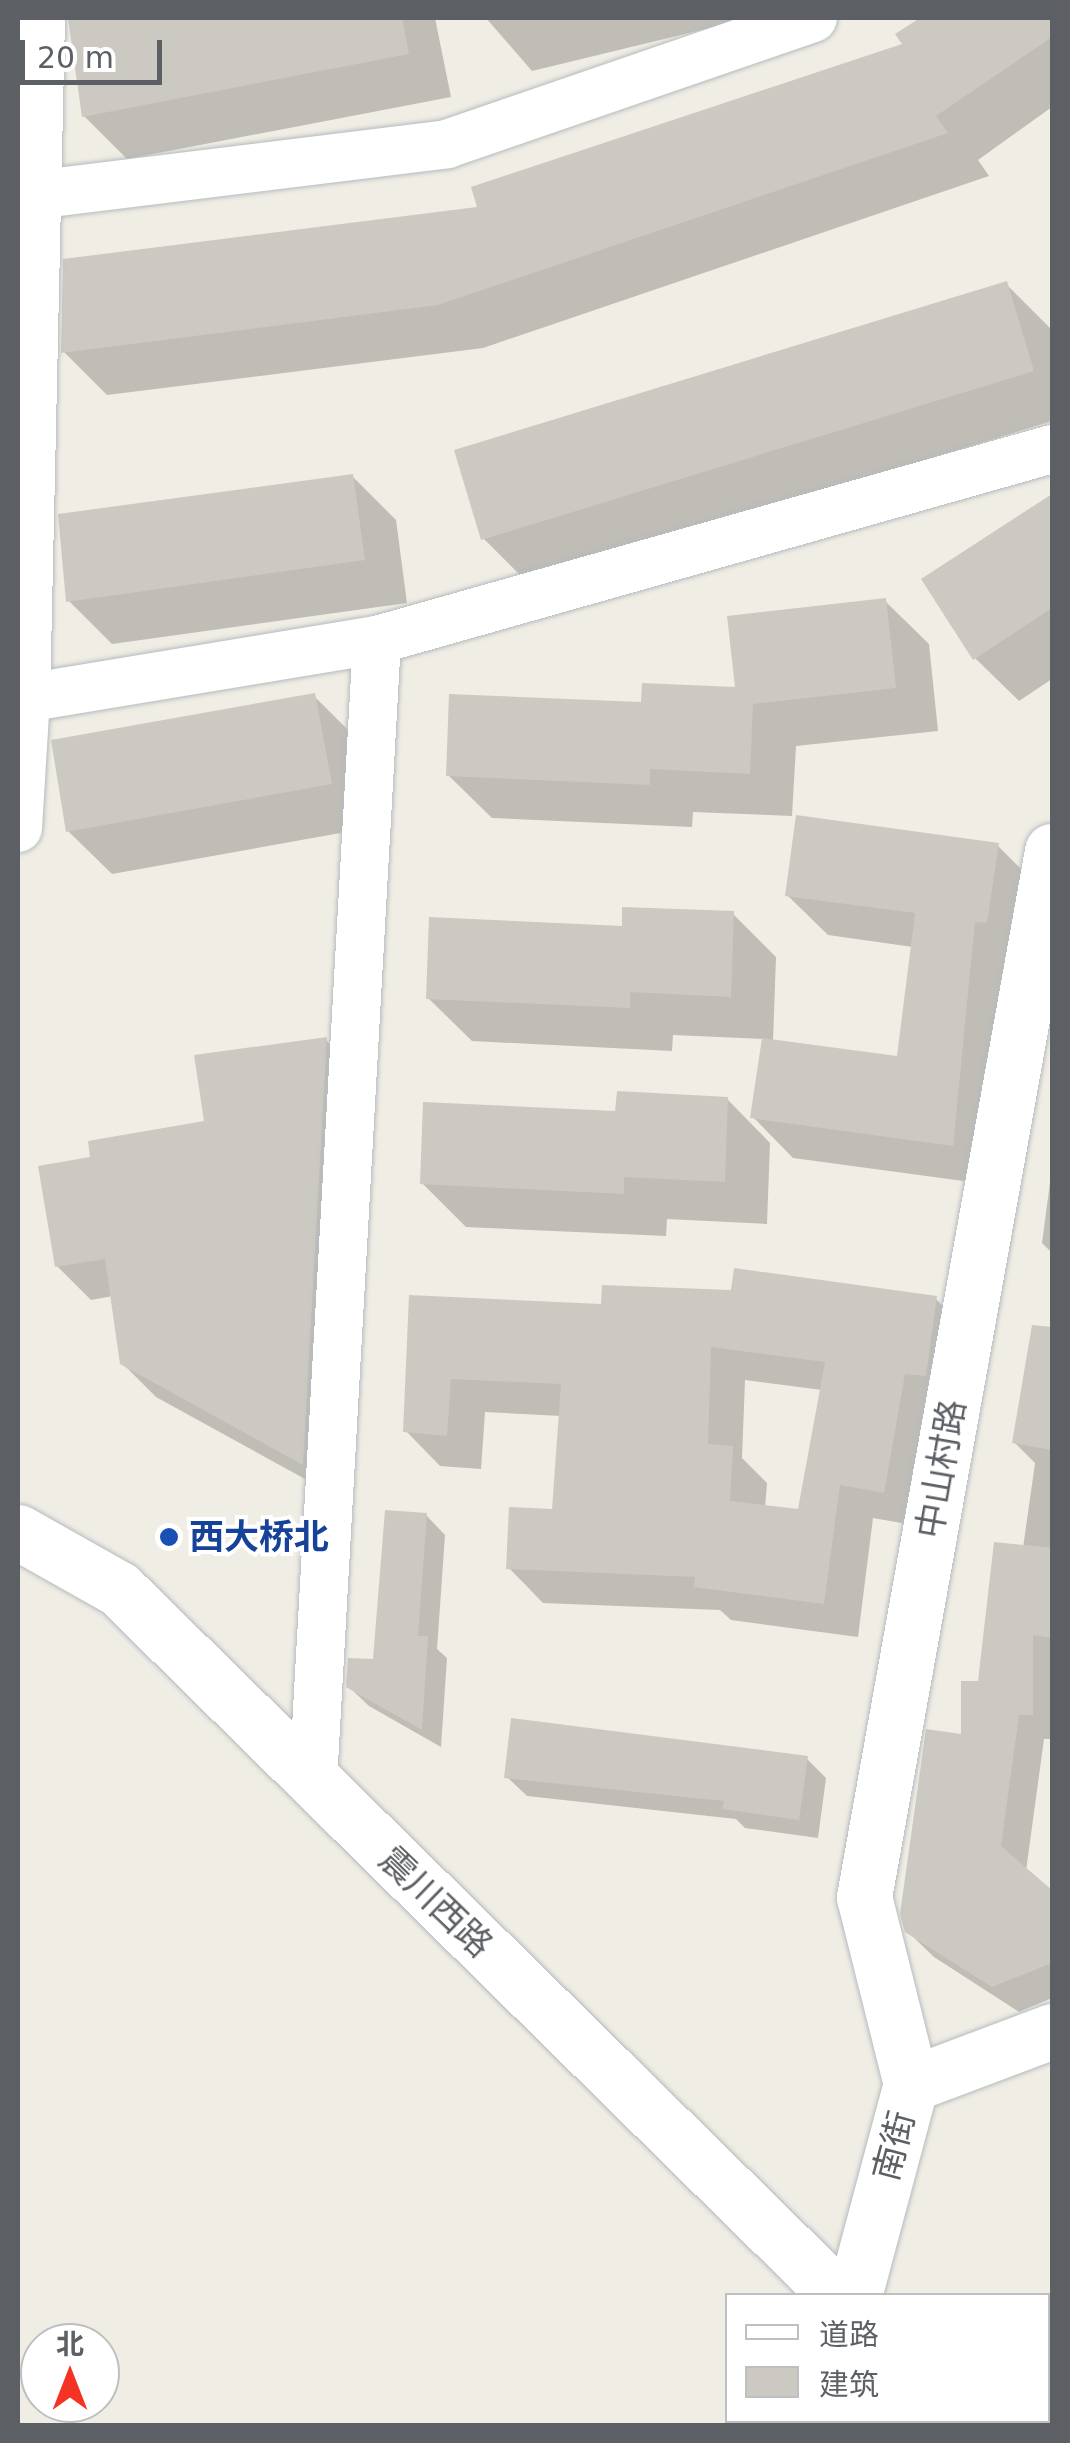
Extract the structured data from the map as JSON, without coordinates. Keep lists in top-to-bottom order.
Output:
{
  "streets": {
    "street": ["中山村路", "震川西路", "南街"]
  },
  "crossings": [
    ["中山村路", "南街"]
  ],
  "places": ["西大桥北"],
  "legend": ["道路", "建筑"],
  "scale_bar": "20 m",
  "north": "top"
}
